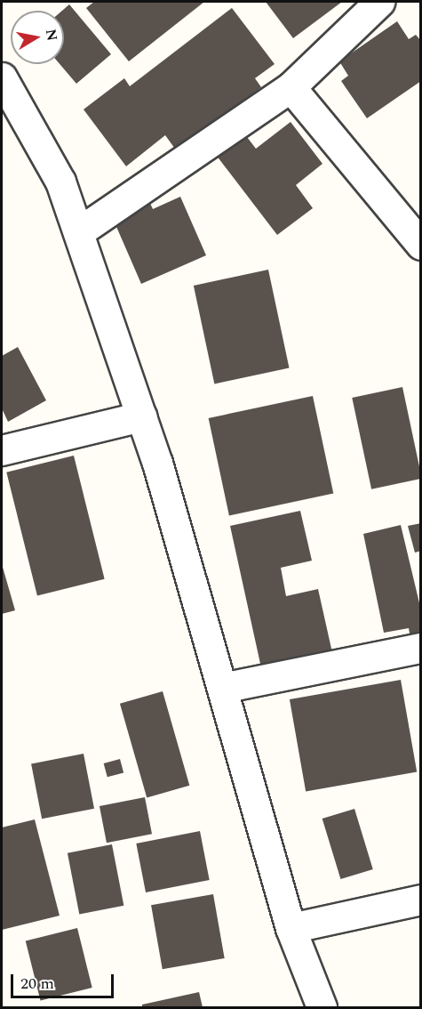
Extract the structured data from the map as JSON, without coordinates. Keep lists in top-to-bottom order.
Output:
{
  "scale_bar": "20 m",
  "north": "right"
}
